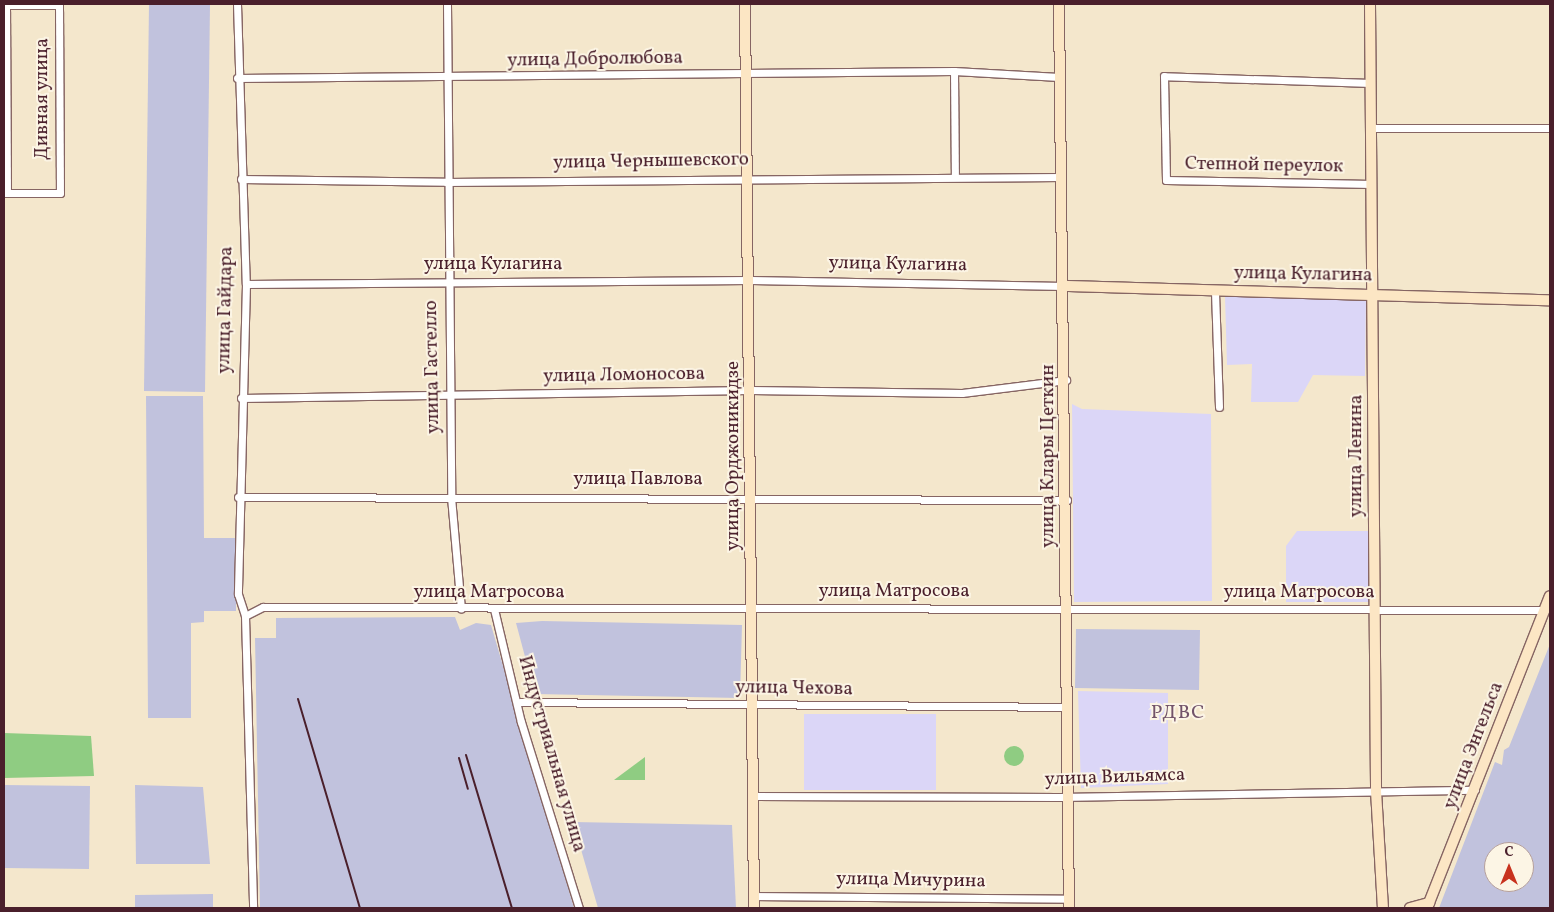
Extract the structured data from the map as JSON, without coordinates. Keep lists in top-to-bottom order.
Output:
{
  "streets": {
    "street": [
      "улица Добролюбова",
      "Дивная улица",
      "улица Чернышевского",
      "Степной переулок",
      "улица Кулагина",
      "улица Гайдара",
      "улица Гастелло",
      "улица Ломоносова",
      "улица Орджоникидзе",
      "улица Клары Цеткин",
      "улица Ленина",
      "улица Павлова",
      "улица Матросова",
      "улица Чехова",
      "улица Энгельса",
      "Индустриальная улица",
      "улица Вильямса",
      "улица Мичурина"
    ]
  },
  "crossings": [
    ["улица Добролюбова", "улица Гайдара"],
    ["улица Добролюбова", "улица Гастелло"],
    ["улица Добролюбова", "улица Орджоникидзе"],
    ["улица Добролюбова", "улица Клары Цеткин"],
    ["улица Чернышевского", "улица Гайдара"],
    ["улица Чернышевского", "улица Гастелло"],
    ["улица Чернышевского", "улица Орджоникидзе"],
    ["улица Чернышевского", "улица Клары Цеткин"],
    ["Степной переулок", "улица Ленина"],
    ["улица Кулагина", "улица Гайдара"],
    ["улица Кулагина", "улица Гастелло"],
    ["улица Кулагина", "улица Орджоникидзе"],
    ["улица Кулагина", "улица Клары Цеткин"],
    ["улица Кулагина", "улица Ленина"],
    ["улица Гайдара", "улица Ломоносова"],
    ["улица Гайдара", "улица Павлова"],
    ["улица Гайдара", "улица Матросова"],
    ["улица Гастелло", "улица Ломоносова"],
    ["улица Гастелло", "улица Павлова"],
    ["улица Гастелло", "улица Матросова"],
    ["улица Ломоносова", "улица Орджоникидзе"],
    ["улица Ломоносова", "улица Клары Цеткин"],
    ["улица Орджоникидзе", "улица Павлова"],
    ["улица Орджоникидзе", "улица Матросова"],
    ["улица Орджоникидзе", "улица Чехова"],
    ["улица Орджоникидзе", "улица Вильямса"],
    ["улица Орджоникидзе", "улица Мичурина"],
    ["улица Клары Цеткин", "улица Павлова"],
    ["улица Клары Цеткин", "улица Матросова"],
    ["улица Клары Цеткин", "улица Чехова"],
    ["улица Клары Цеткин", "улица Вильямса"],
    ["улица Клары Цеткин", "улица Мичурина"],
    ["улица Ленина", "улица Матросова"],
    ["улица Ленина", "улица Вильямса"],
    ["улица Матросова", "улица Энгельса"],
    ["улица Матросова", "Индустриальная улица"],
    ["улица Чехова", "Индустриальная улица"],
    ["улица Энгельса", "улица Вильямса"]
  ],
  "districts": ["РДВС"],
  "north": "top"
}
